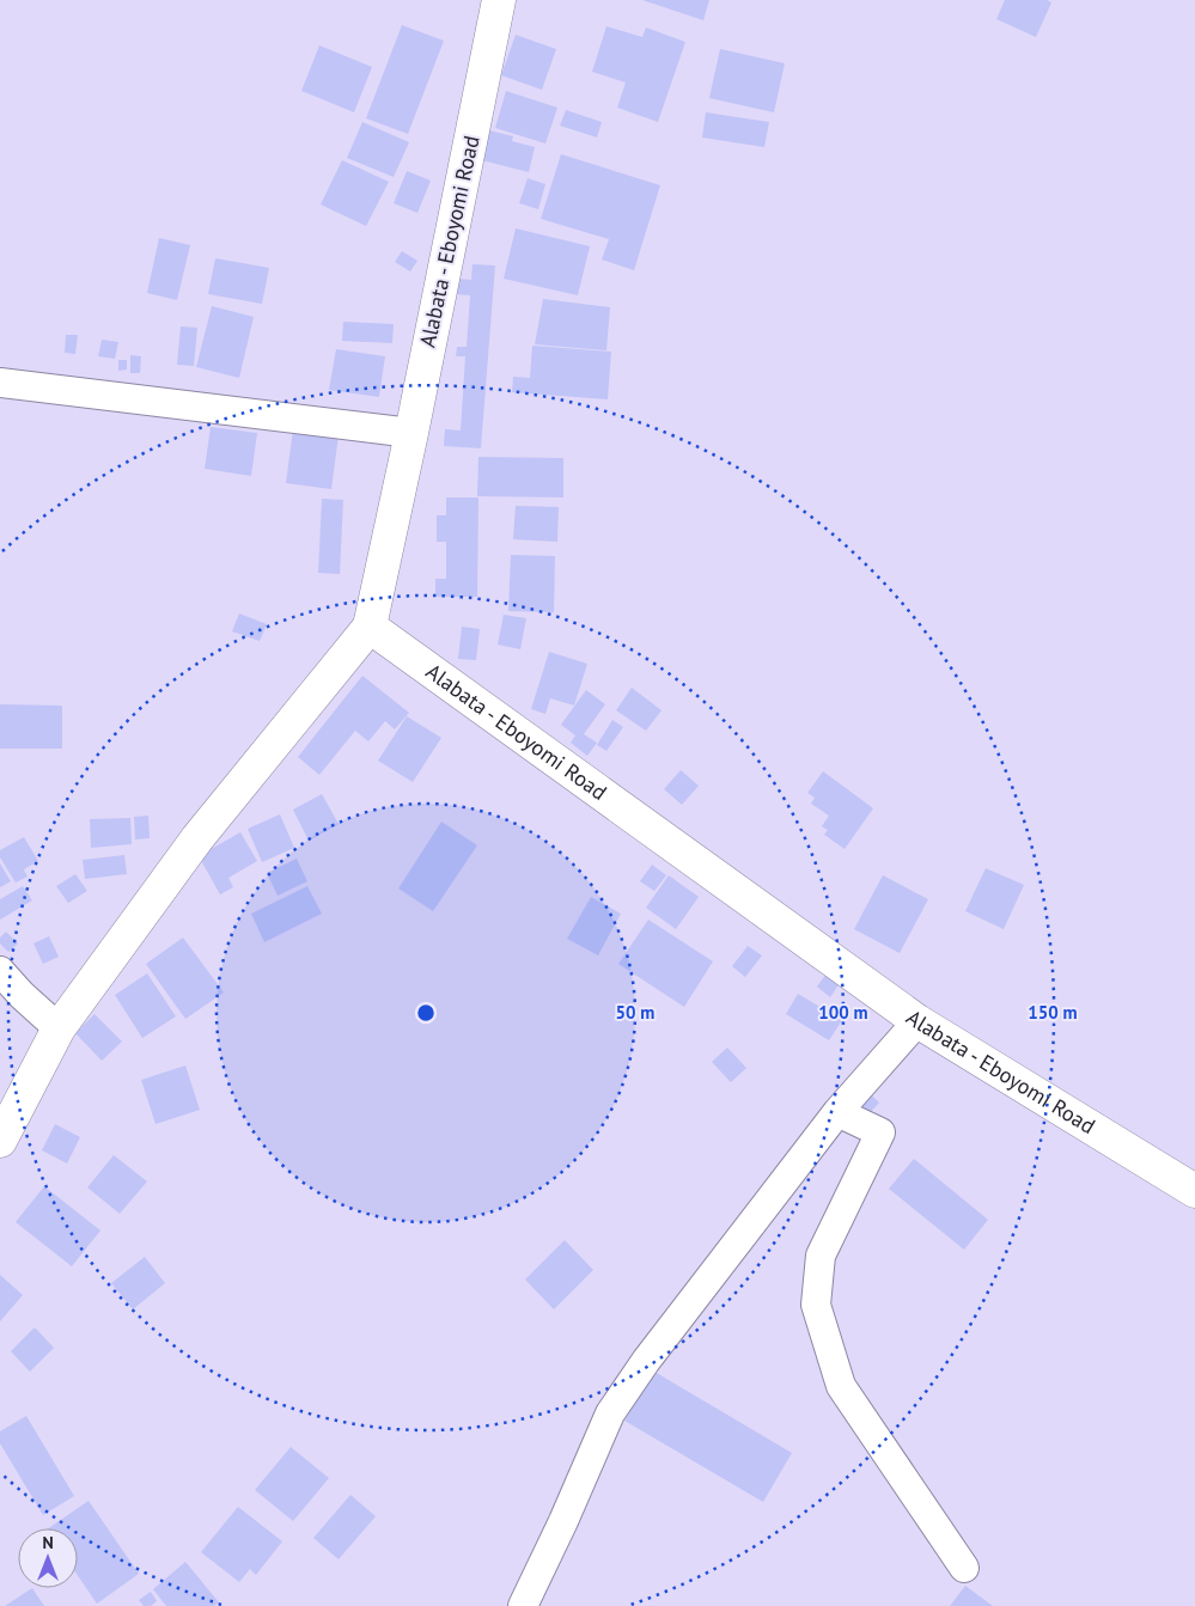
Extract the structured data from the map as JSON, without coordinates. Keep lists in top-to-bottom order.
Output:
{
  "streets": {
    "main road": ["Alabata - Eboyomi Road"]
  },
  "north": "top",
  "rings": ["50 m", "100 m", "150 m"]
}
